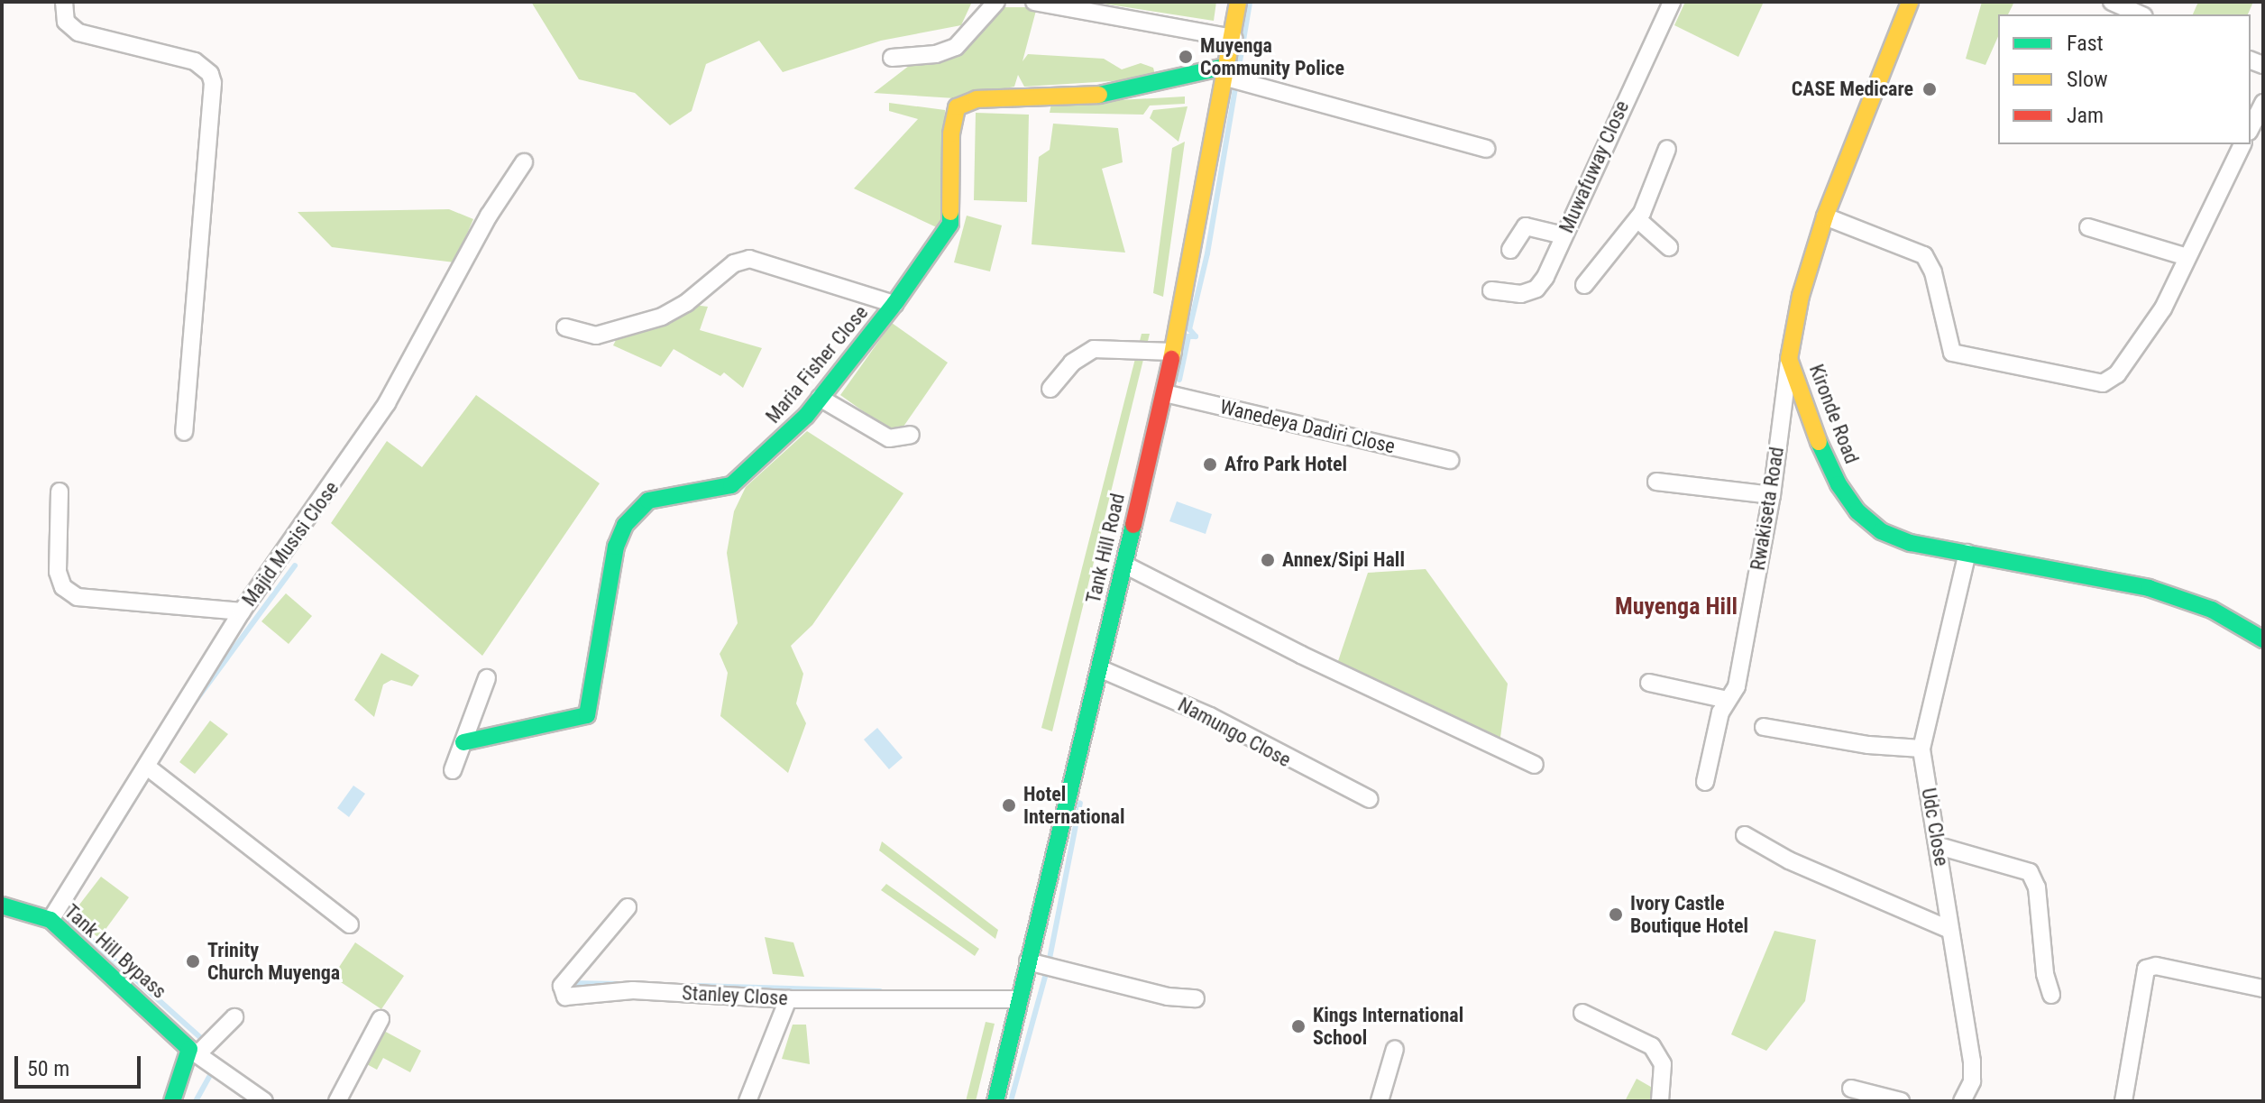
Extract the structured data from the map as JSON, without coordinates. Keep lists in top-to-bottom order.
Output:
{
  "streets": {
    "street": [
      "Muwafuway Close",
      "Maria Fisher Close",
      "Kironde Road",
      "Wanedeya Dadiri Close",
      "Rwakiseta Road",
      "Majid Musisi Close",
      "Tank Hill Road",
      "Namungo Close",
      "Udc Close",
      "Tank Hill Bypass",
      "Stanley Close"
    ]
  },
  "crossings": [
    ["Maria Fisher Close", "Tank Hill Road"],
    ["Kironde Road", "Rwakiseta Road"],
    ["Kironde Road", "Udc Close"],
    ["Wanedeya Dadiri Close", "Tank Hill Road"],
    ["Majid Musisi Close", "Tank Hill Bypass"],
    ["Tank Hill Road", "Namungo Close"],
    ["Tank Hill Road", "Stanley Close"]
  ],
  "districts": ["Muyenga Hill"],
  "places": [
    "Muyenga Community Police",
    "CASE Medicare",
    "Afro Park Hotel",
    "Annex/Sipi Hall",
    "Hotel International",
    "Ivory Castle Boutique Hotel",
    "Trinity Church Muyenga",
    "Kings International School"
  ],
  "legend": ["Fast", "Slow", "Jam"],
  "scale_bar": "50 m"
}
